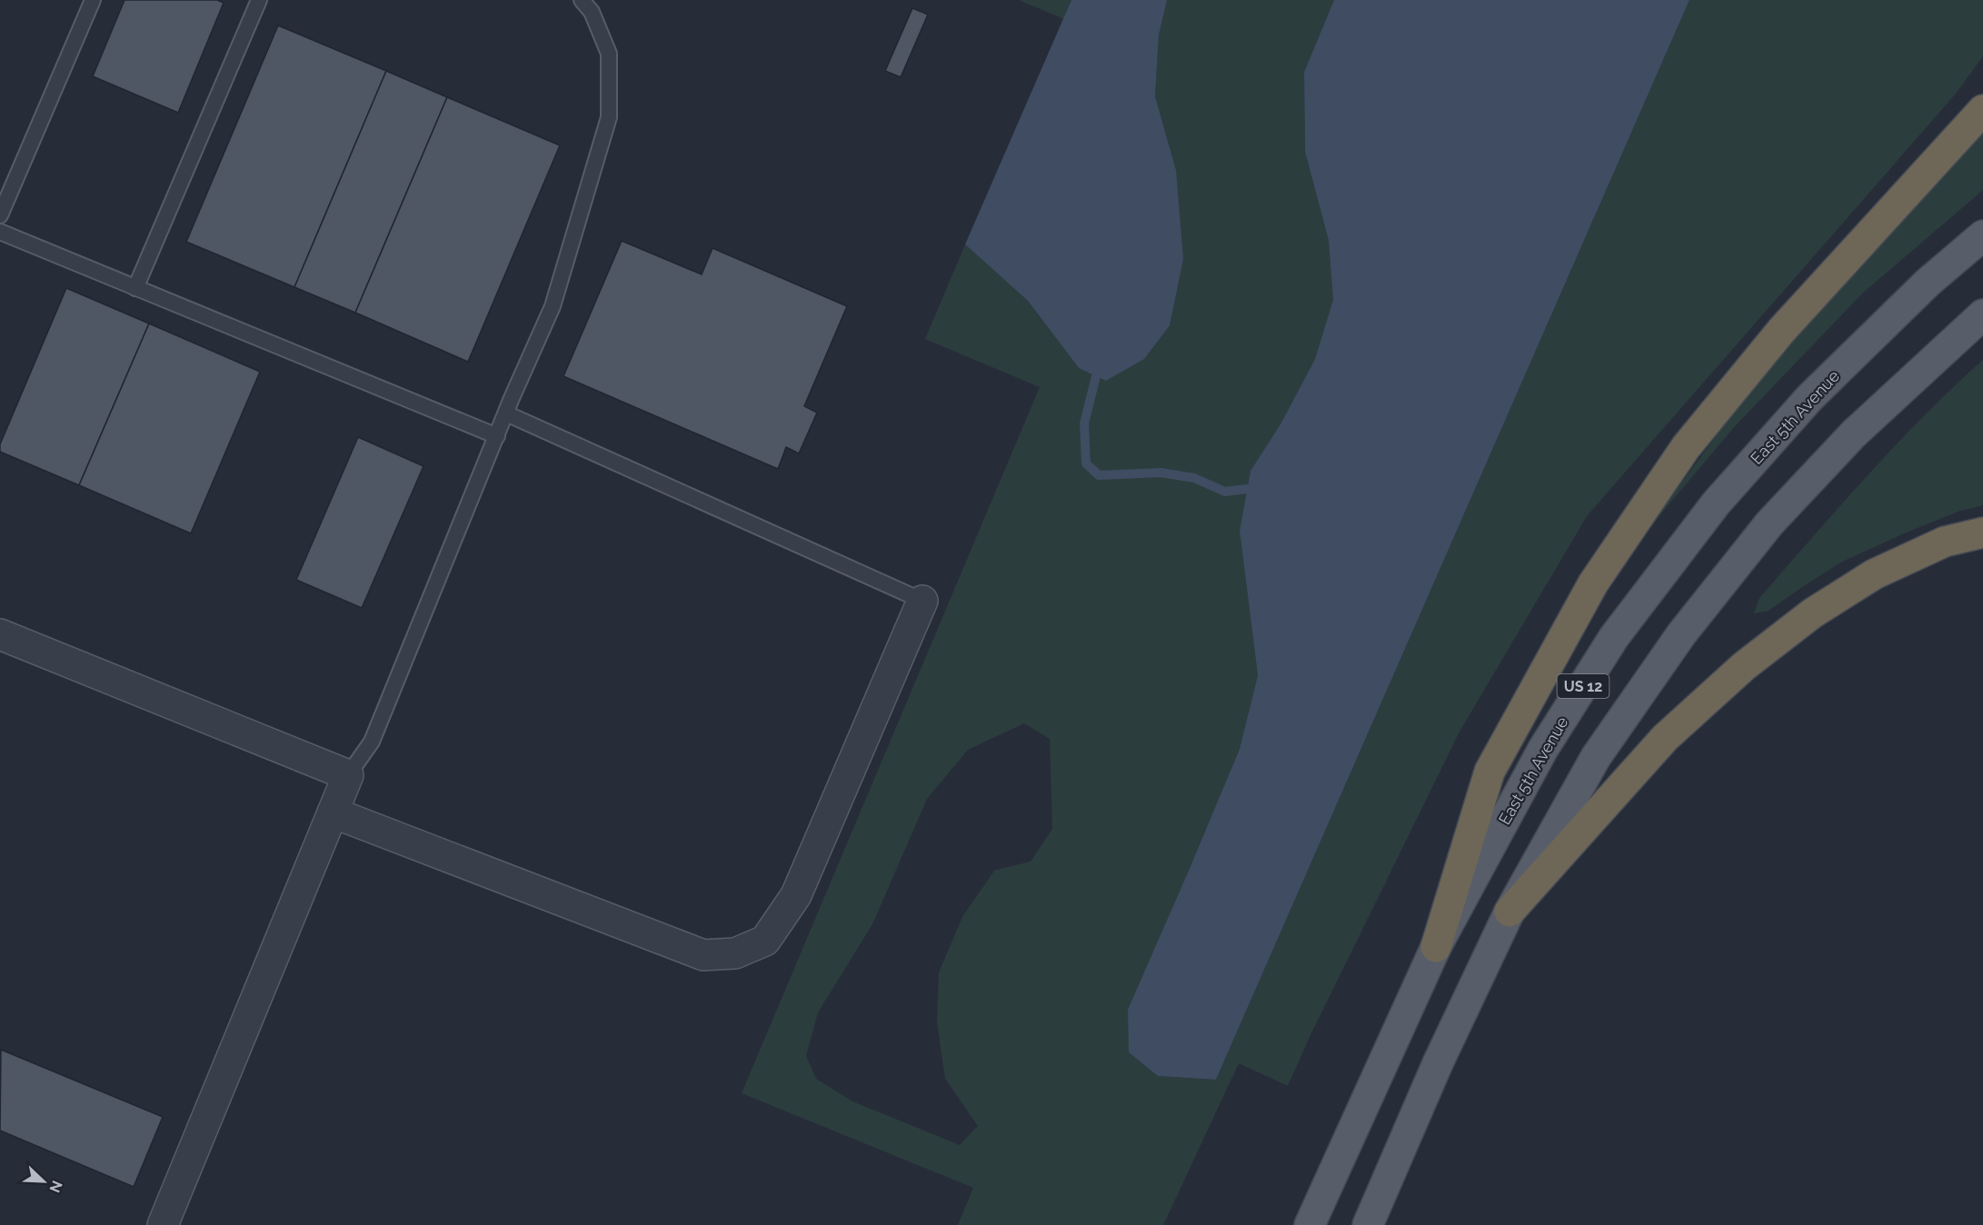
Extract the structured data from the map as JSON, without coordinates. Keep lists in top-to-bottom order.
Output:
{
  "streets": {
    "main road": ["East 5th Avenue", "US 12"]
  },
  "north": "bottom right"
}
